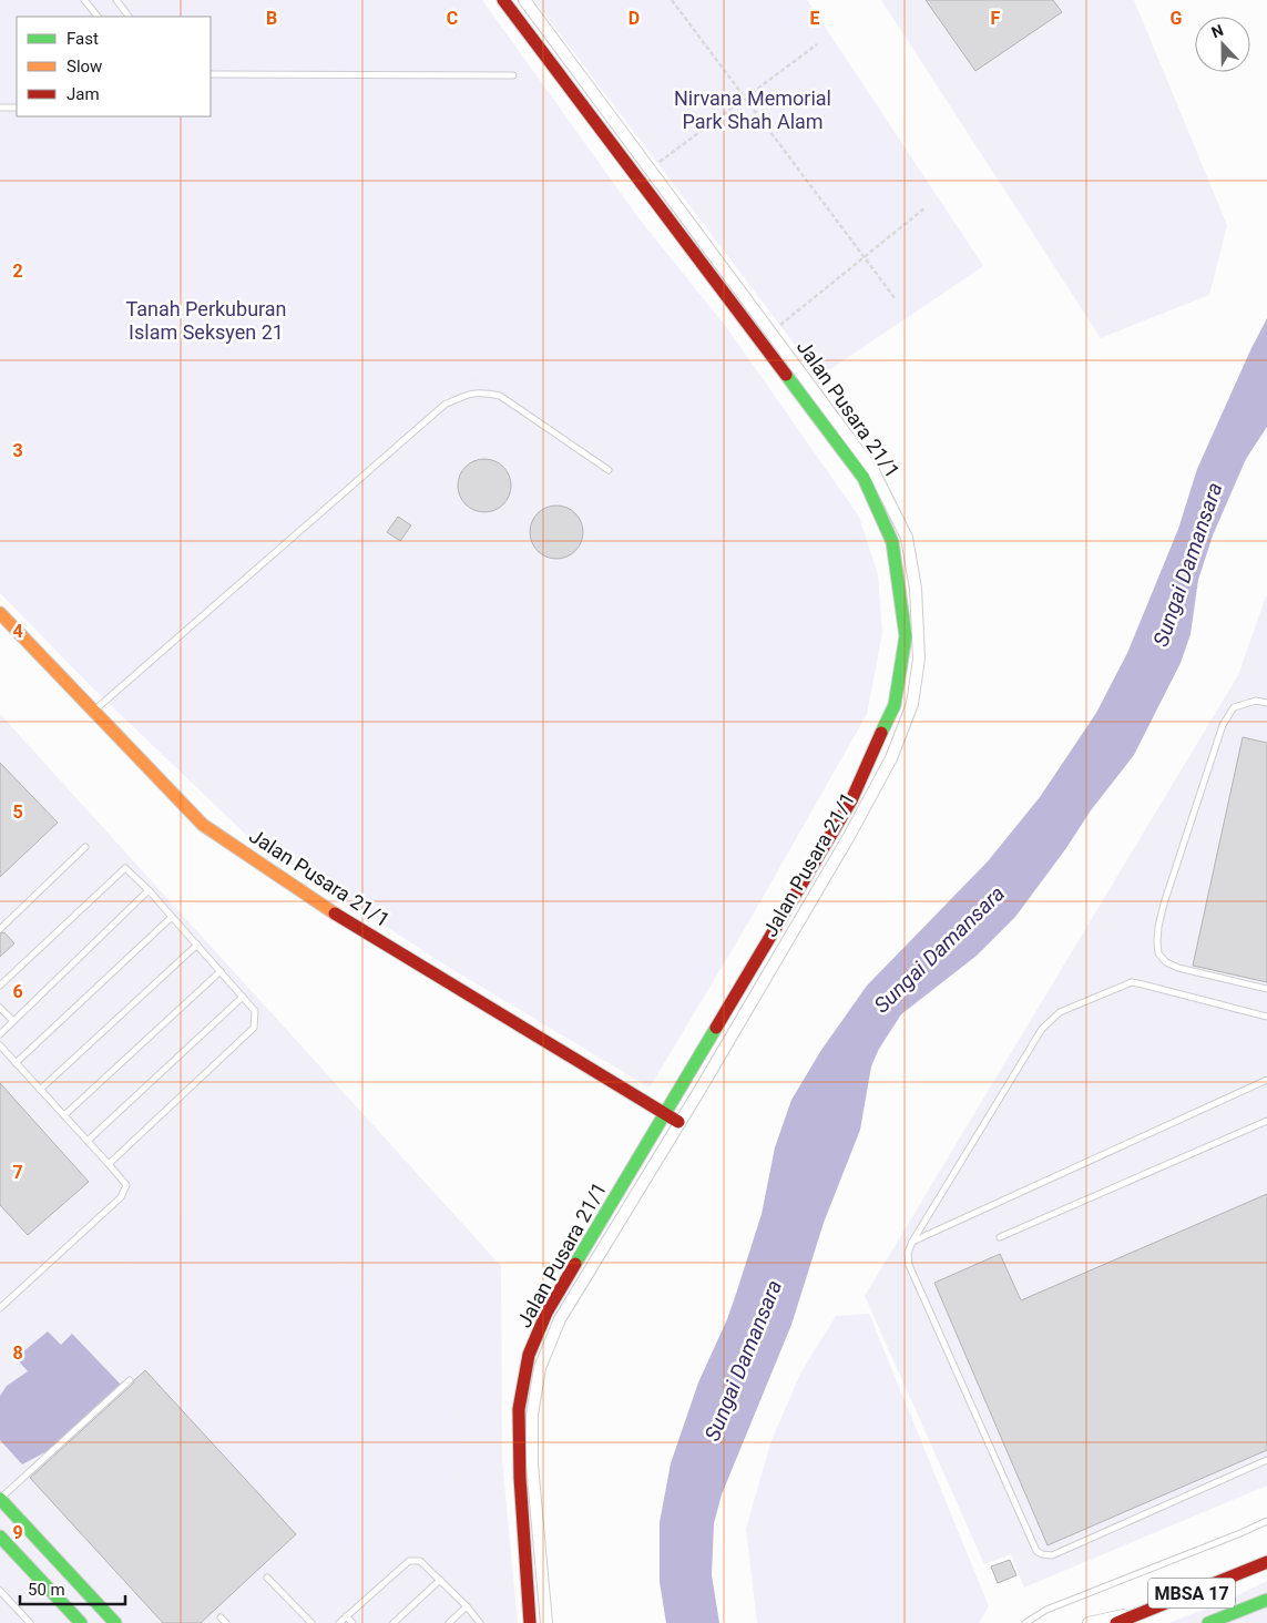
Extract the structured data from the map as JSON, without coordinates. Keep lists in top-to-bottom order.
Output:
{
  "streets": {
    "street": ["Jalan Pusara 21/1", "MBSA 17"]
  },
  "water": ["Sungai Damansara"],
  "parks": ["Nirvana Memorial Park Shah Alam", "Tanah Perkuburan Islam Seksyen 21"],
  "legend": ["Fast", "Slow", "Jam"],
  "scale_bar": "50 m",
  "north": "top",
  "grid": {
    "columns": [
      "B",
      "C",
      "D",
      "E",
      "F",
      "G"
    ],
    "rows": [
      "2",
      "3",
      "4",
      "5",
      "6",
      "7",
      "8",
      "9"
    ]
  }
}
